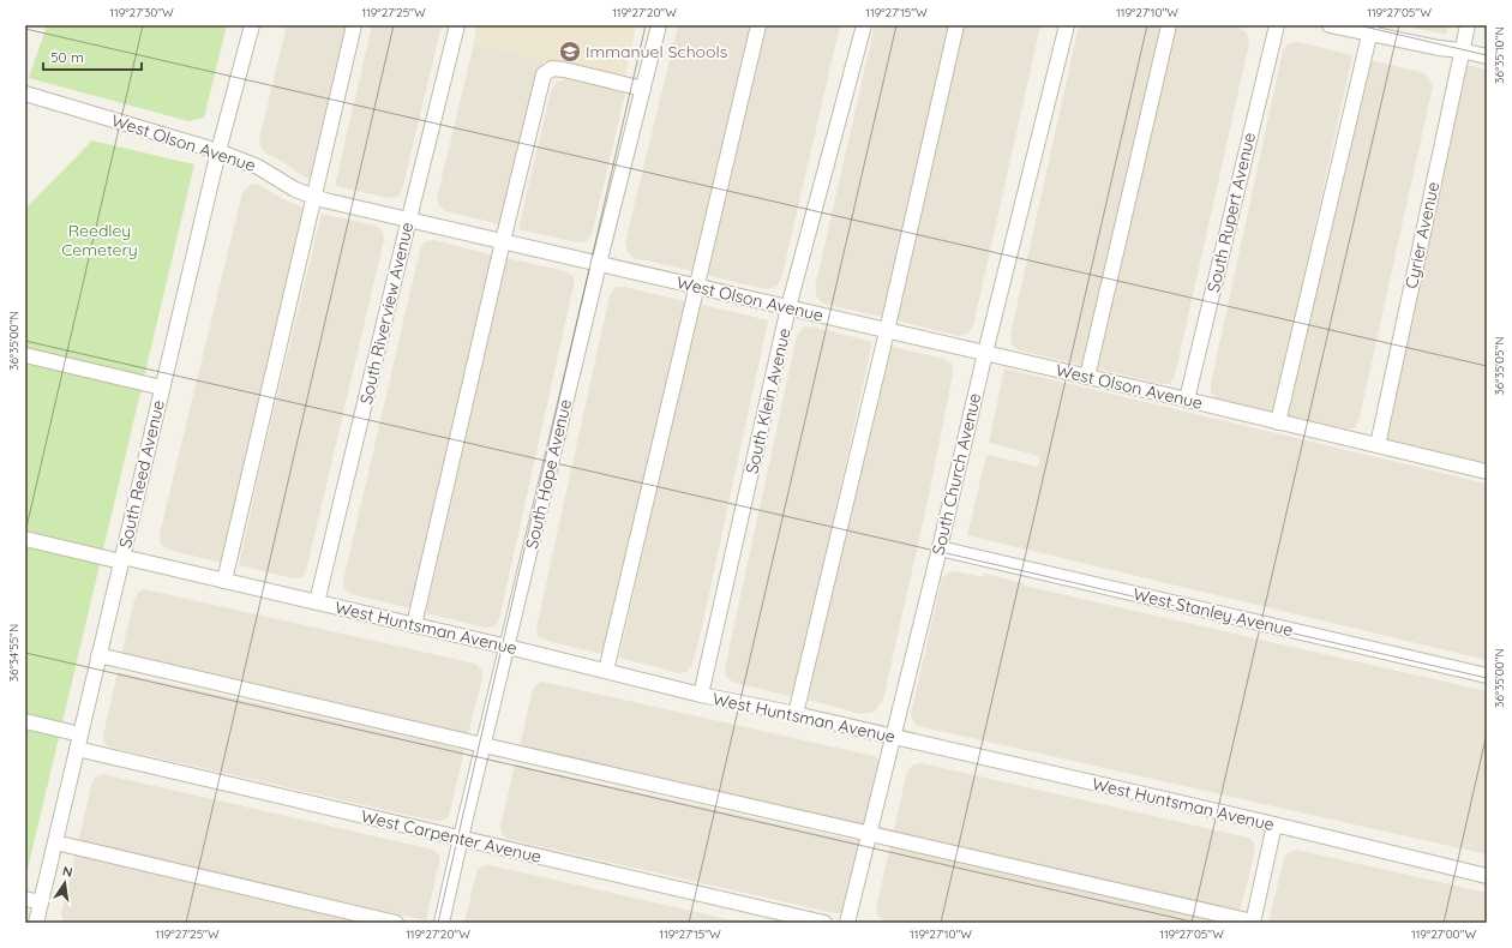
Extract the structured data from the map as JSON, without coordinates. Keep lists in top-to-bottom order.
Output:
{
  "streets": {
    "street": [
      "West Olson Avenue",
      "South Rupert Avenue",
      "Cyrier Avenue",
      "South Riverview Avenue",
      "South Klein Avenue",
      "South Reed Avenue",
      "South Hope Avenue",
      "South Church Avenue",
      "West Stanley Avenue",
      "West Huntsman Avenue",
      "West Carpenter Avenue"
    ]
  },
  "crossings": [
    ["West Olson Avenue", "South Rupert Avenue"],
    ["West Olson Avenue", "Cyrier Avenue"],
    ["West Olson Avenue", "South Riverview Avenue"],
    ["West Olson Avenue", "South Klein Avenue"],
    ["West Olson Avenue", "South Reed Avenue"],
    ["West Olson Avenue", "South Hope Avenue"],
    ["West Olson Avenue", "South Church Avenue"],
    ["South Riverview Avenue", "West Huntsman Avenue"],
    ["South Klein Avenue", "West Huntsman Avenue"],
    ["South Reed Avenue", "West Huntsman Avenue"],
    ["South Reed Avenue", "West Carpenter Avenue"],
    ["South Hope Avenue", "West Huntsman Avenue"],
    ["South Hope Avenue", "West Carpenter Avenue"],
    ["South Church Avenue", "West Stanley Avenue"],
    ["South Church Avenue", "West Huntsman Avenue"]
  ],
  "parks": ["Reedley Cemetery"],
  "places": {
    "school or university": ["Immanuel Schools"]
  },
  "scale_bar": "50 m",
  "north": "top",
  "coordinates": [
    "119°27'30\"W",
    "119°27'25\"W",
    "119°27'20\"W",
    "119°27'15\"W",
    "119°27'10\"W",
    "119°27'05\"W",
    "36°35'10\"N",
    "36°35'00\"N",
    "36°35'05\"N",
    "36°34'55\"N",
    "119°27'00\"W"
  ]
}
